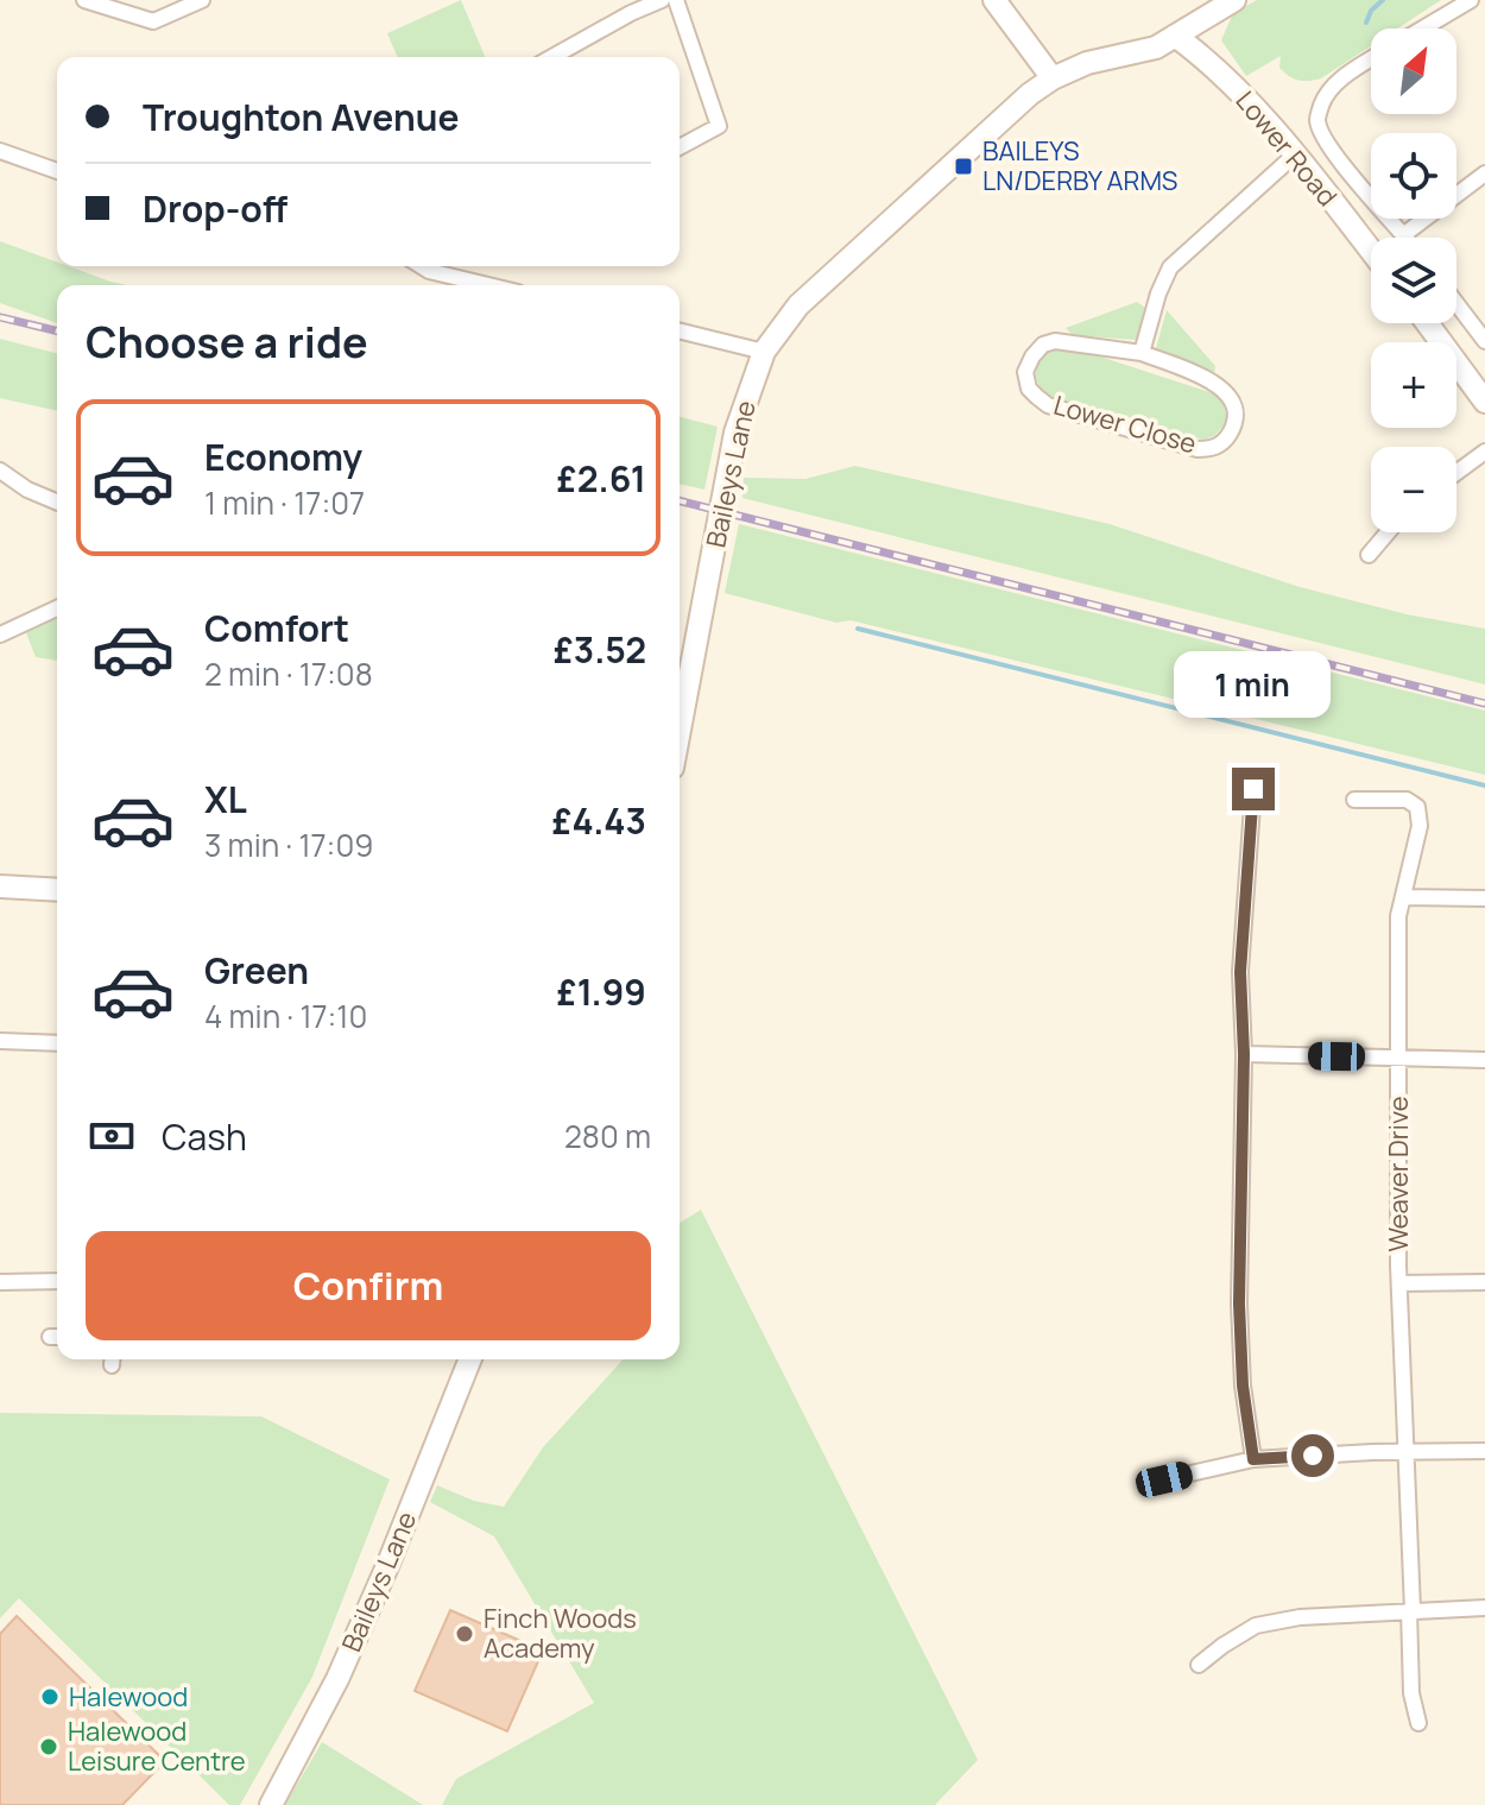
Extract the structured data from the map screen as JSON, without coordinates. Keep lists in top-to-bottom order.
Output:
{
  "streets": {
    "street": [
      "Lower Road",
      "Lower Close",
      "Baileys Lane",
      "Weaver Drive"
    ]
  },
  "crossings": [
    ["Lower Road", "Baileys Lane"]
  ],
  "places": {
    "transit": ["BAILEYS LN/DERBY ARMS"],
    "other": ["Finch Woods Academy", "Halewood", "Halewood Leisure Centre"]
  },
  "north": "top right",
  "page": {
    "map_buttons": ["+", "−"],
    "banner": ["Troughton Avenue", "Drop-off"],
    "heading": "Choose a ride",
    "list": [
      {
        "name": "Economy",
        "note": "1 min · 17:07",
        "value": "£2.61"
      },
      {
        "name": "Comfort",
        "note": "2 min · 17:08",
        "value": "£3.52"
      },
      {
        "name": "XL",
        "note": "3 min · 17:09",
        "value": "£4.43"
      },
      {
        "name": "Green",
        "note": "4 min · 17:10",
        "value": "£1.99"
      }
    ],
    "bubble": "1 min",
    "pay": ["Cash", "280 m"],
    "buttons": "Confirm"
  }
}
